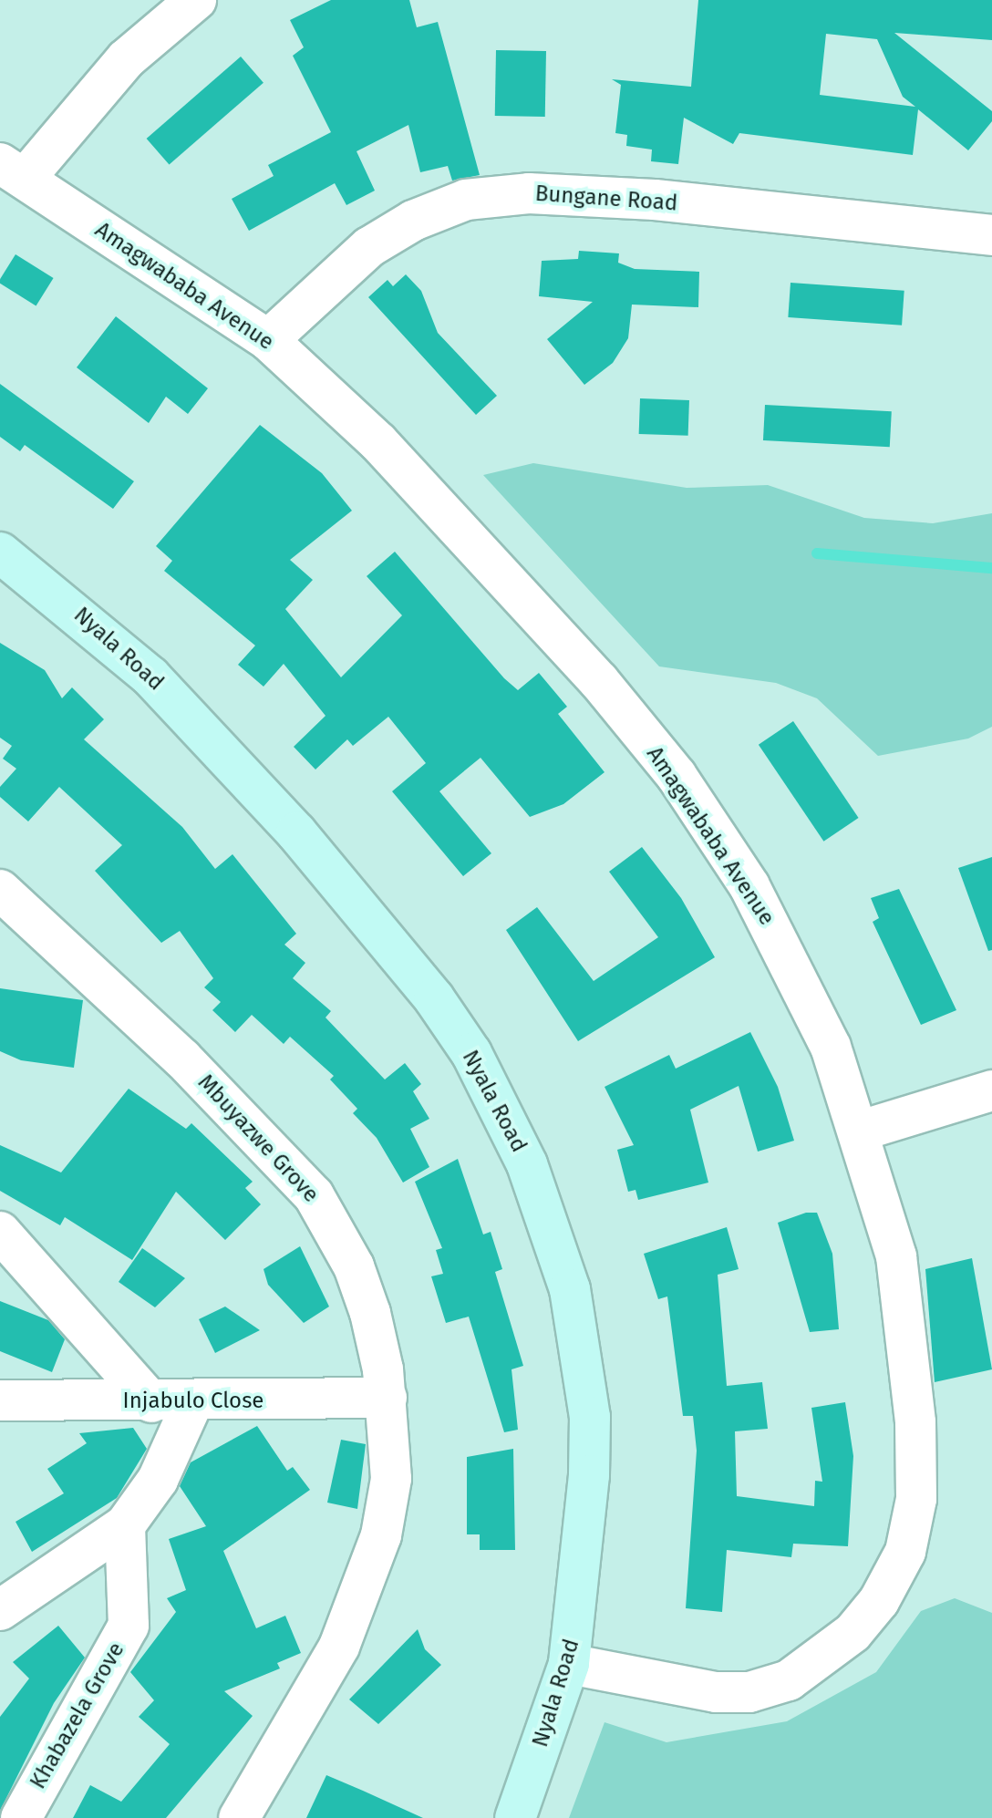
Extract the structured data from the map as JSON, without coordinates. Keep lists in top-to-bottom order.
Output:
{
  "streets": {
    "street": [
      "Bungane Road",
      "Amagwababa Avenue",
      "Nyala Road",
      "Mbuyazwe Grove",
      "Injabulo Close",
      "Khabazela Grove"
    ]
  },
  "crossings": [
    ["Bungane Road", "Amagwababa Avenue"],
    ["Amagwababa Avenue", "Nyala Road"],
    ["Mbuyazwe Grove", "Injabulo Close"]
  ]
}
